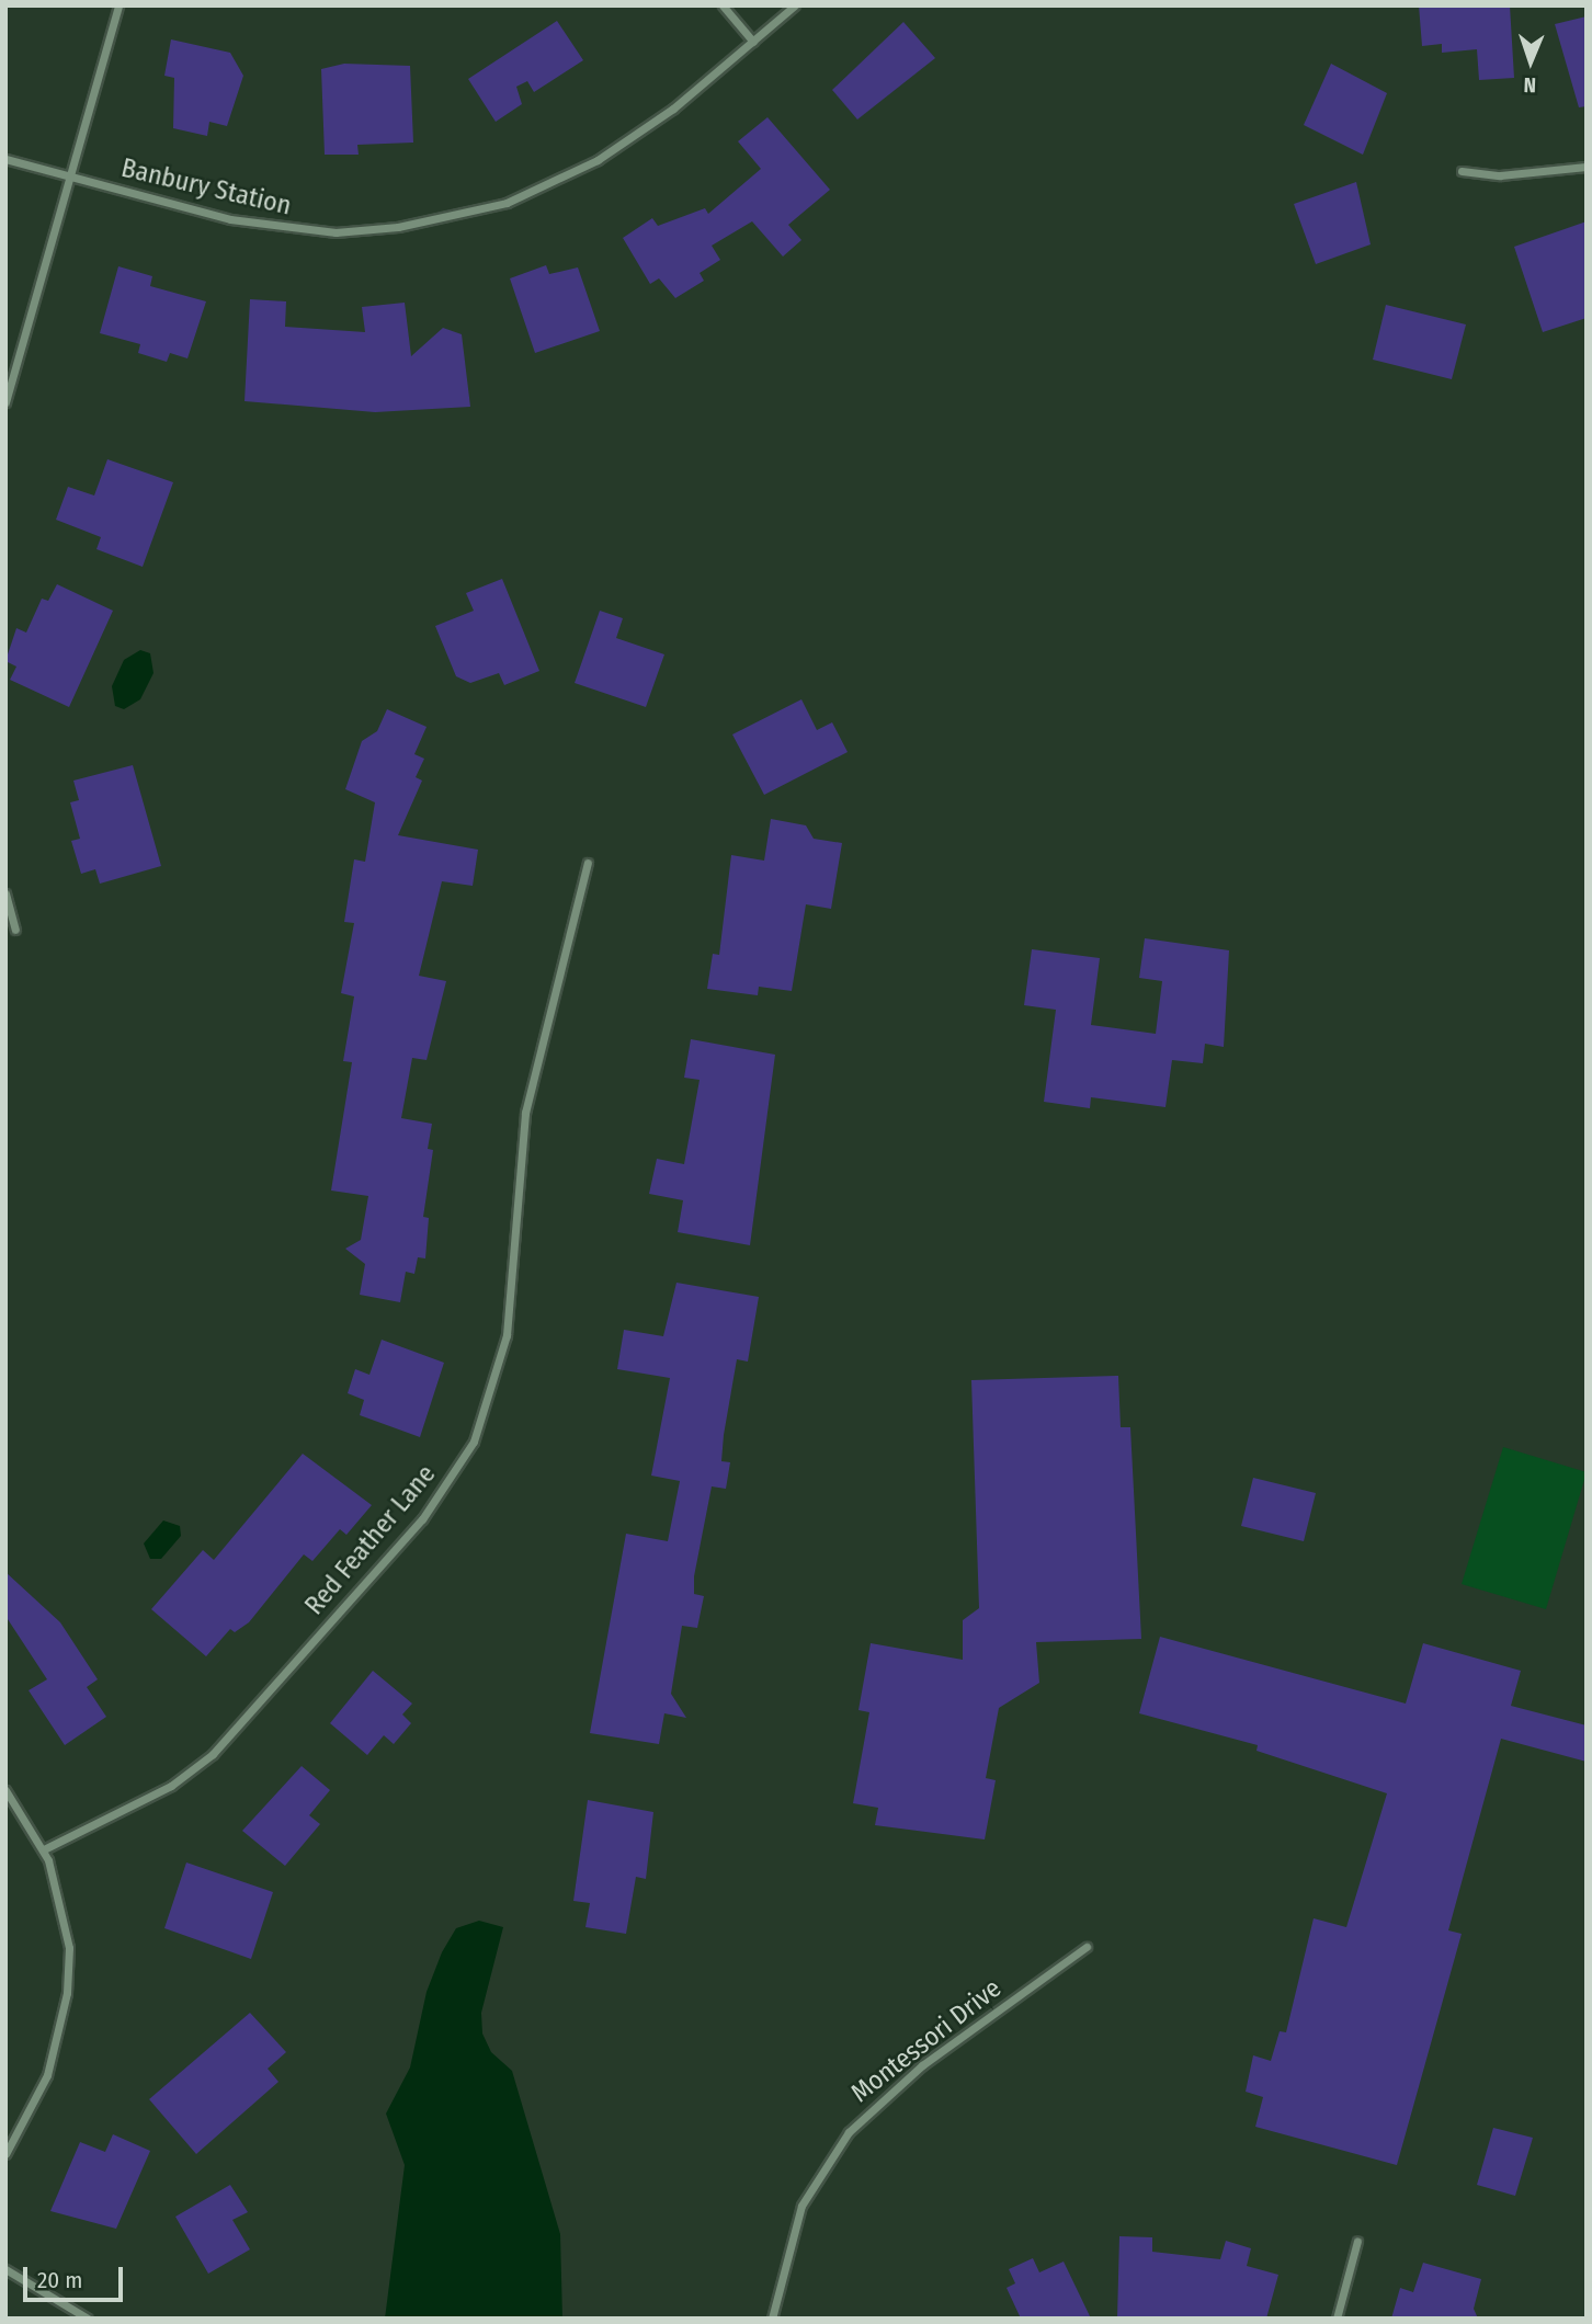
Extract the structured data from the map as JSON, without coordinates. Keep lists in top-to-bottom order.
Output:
{
  "streets": {
    "street": ["Banbury Station", "Red Feather Lane", "Montessori Drive"]
  },
  "scale_bar": "20 m",
  "north": "bottom"
}
